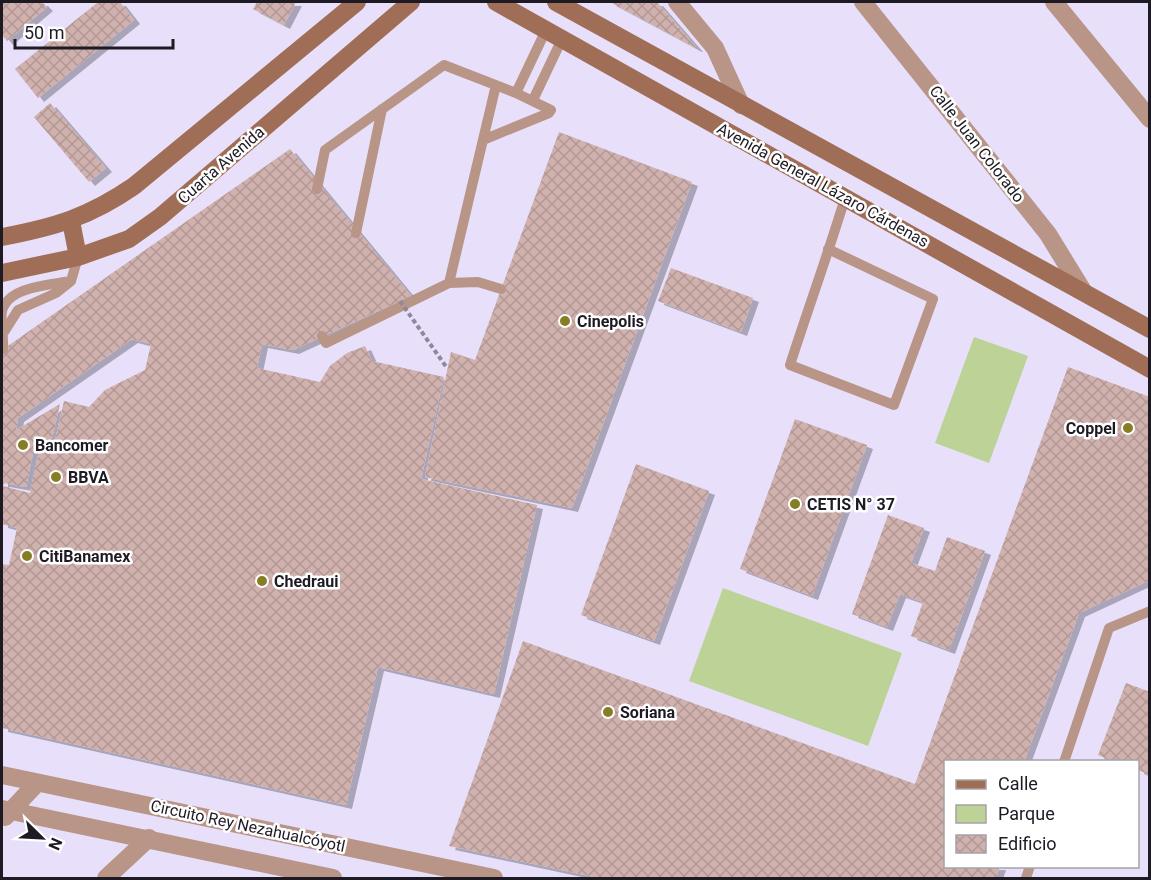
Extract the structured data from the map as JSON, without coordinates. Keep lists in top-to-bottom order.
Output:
{
  "streets": {
    "street": [
      "Calle Juan Colorado",
      "Cuarta Avenida",
      "Avenida General Lázaro Cárdenas",
      "Circuito Rey Nezahualcóyotl"
    ]
  },
  "crossings": [
    ["Calle Juan Colorado", "Avenida General Lázaro Cárdenas"]
  ],
  "places": [
    "Cinepolis",
    "Coppel",
    "Bancomer",
    "BBVA",
    "CETIS N° 37",
    "CitiBanamex",
    "Chedraui",
    "Soriana"
  ],
  "legend": ["Calle", "Parque", "Edificio"],
  "scale_bar": "50 m",
  "north": "bottom right"
}
